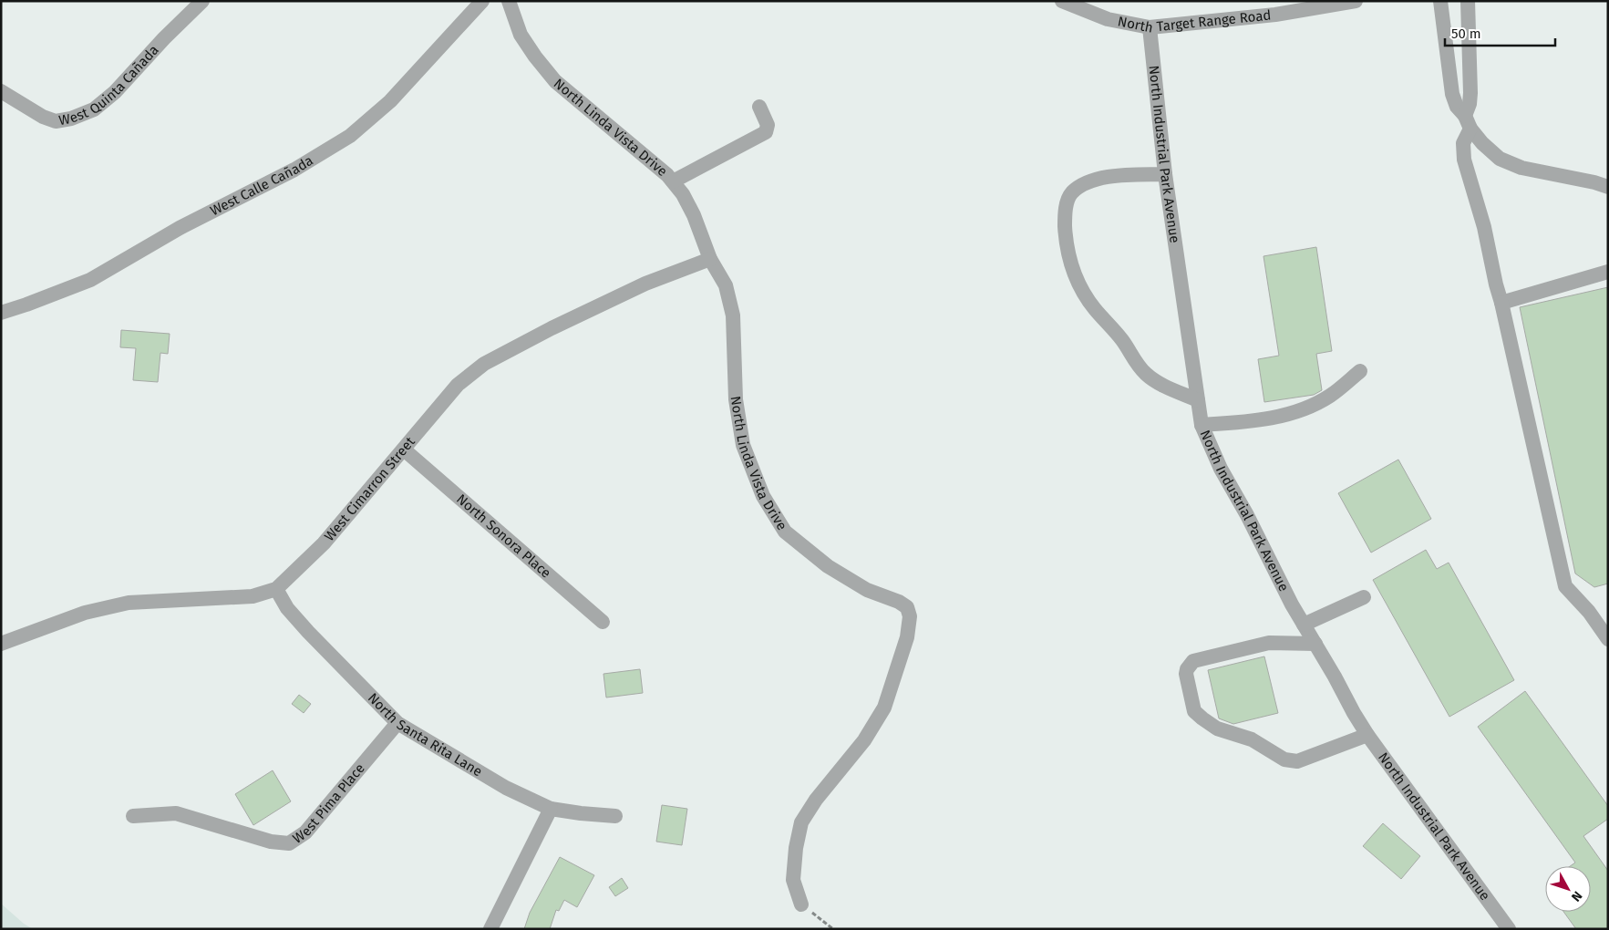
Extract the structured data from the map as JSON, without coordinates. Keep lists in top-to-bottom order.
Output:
{
  "streets": {
    "street": [
      "North Target Range Road",
      "West Quinta Cañada",
      "North Linda Vista Drive",
      "North Industrial Park Avenue",
      "West Calle Cañada",
      "West Cimarron Street",
      "North Sonora Place",
      "North Santa Rita Lane",
      "West Pima Place"
    ]
  },
  "crossings": [
    ["North Target Range Road", "North Industrial Park Avenue"],
    ["North Linda Vista Drive", "West Cimarron Street"],
    ["West Cimarron Street", "North Sonora Place"],
    ["West Cimarron Street", "North Santa Rita Lane"],
    ["North Santa Rita Lane", "West Pima Place"]
  ],
  "scale_bar": "50 m",
  "north": "bottom right"
}
